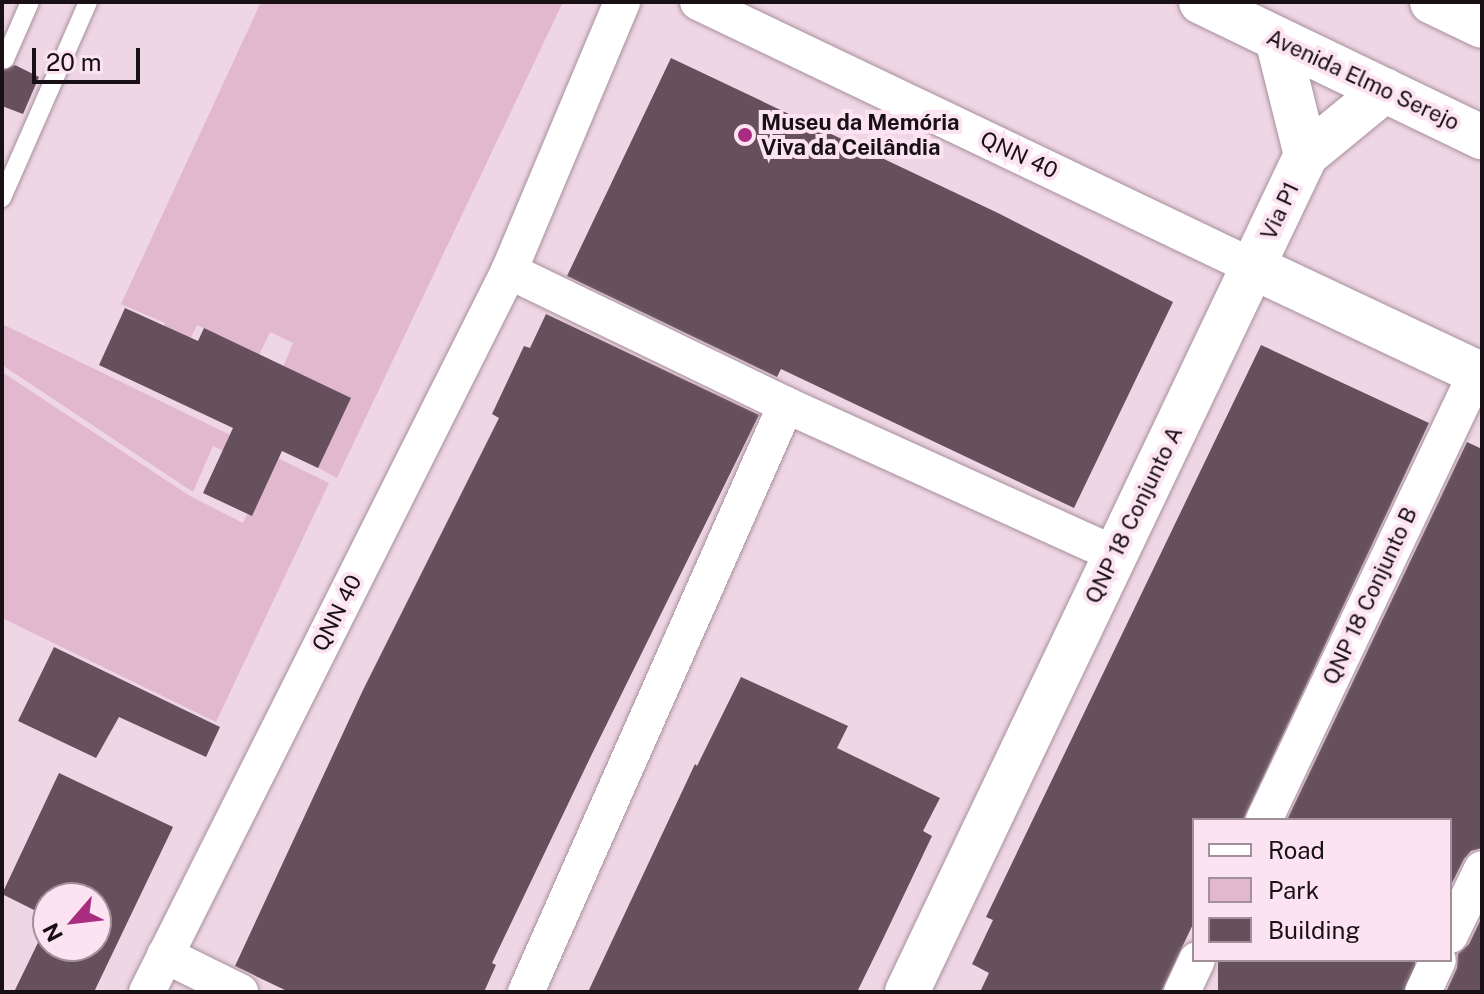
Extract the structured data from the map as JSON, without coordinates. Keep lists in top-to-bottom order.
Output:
{
  "streets": {
    "street": [
      "Avenida Elmo Serejo",
      "QNN 40",
      "Via P1",
      "QNP 18 Conjunto A",
      "QNP 18 Conjunto B"
    ]
  },
  "crossings": [
    ["Avenida Elmo Serejo", "Via P1"],
    ["QNN 40", "Via P1"],
    ["QNN 40", "QNP 18 Conjunto A"],
    ["Via P1", "QNP 18 Conjunto A"]
  ],
  "places": ["Museu da Memória Viva da Ceilândia"],
  "legend": ["Road", "Park", "Building"],
  "scale_bar": "20 m",
  "north": "bottom left"
}
